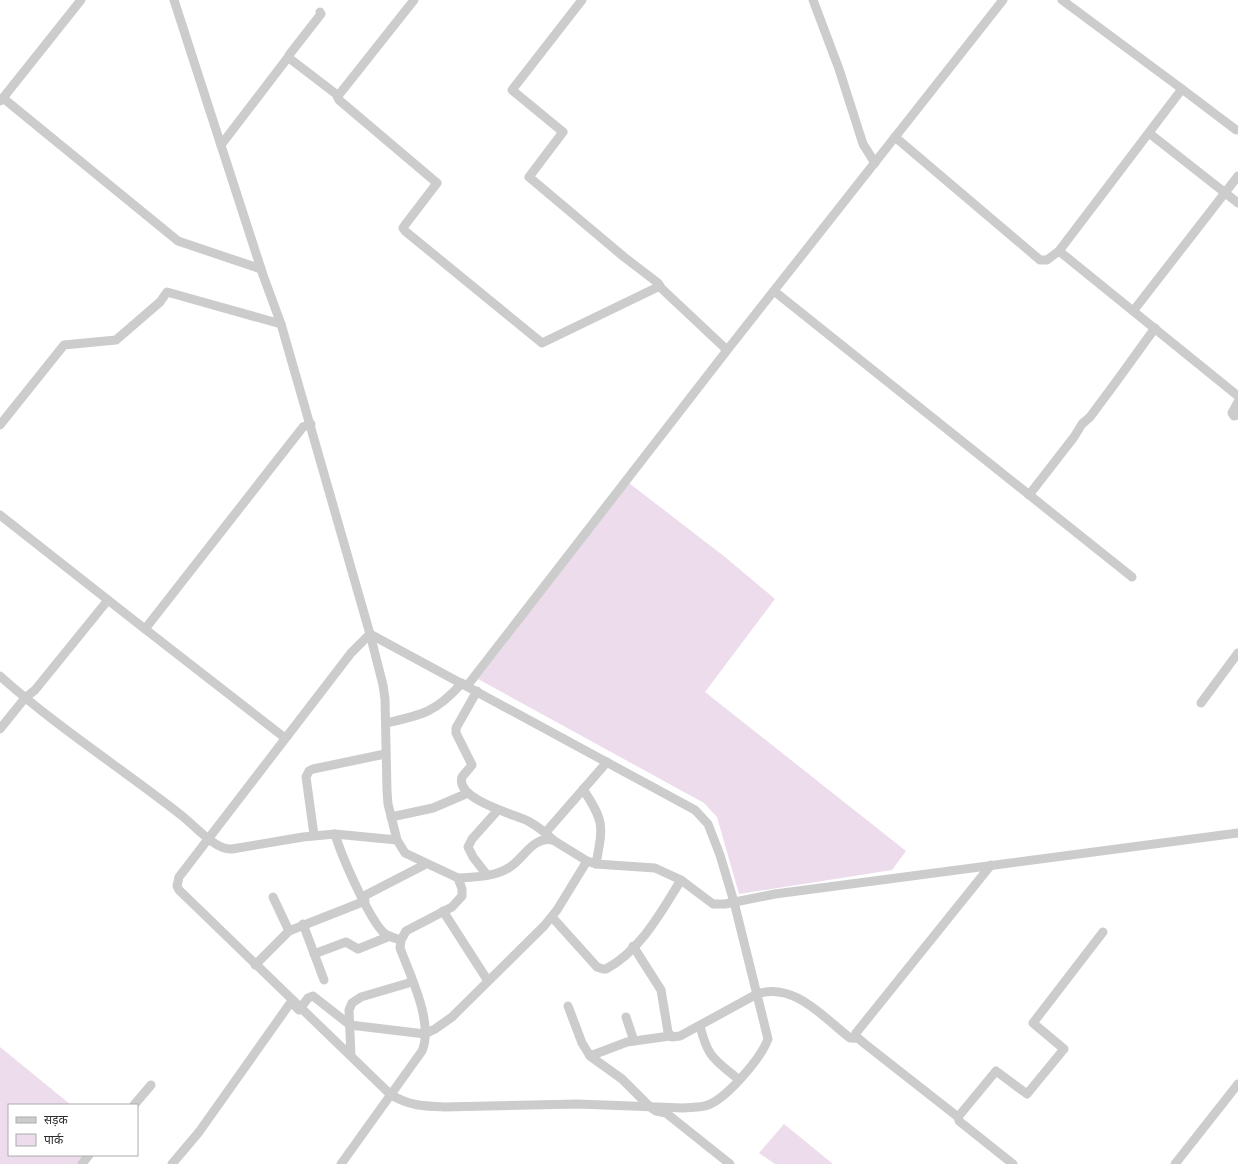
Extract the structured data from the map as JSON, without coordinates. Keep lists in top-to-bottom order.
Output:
{
  "legend": ["सड़क", "पार्क"]
}
